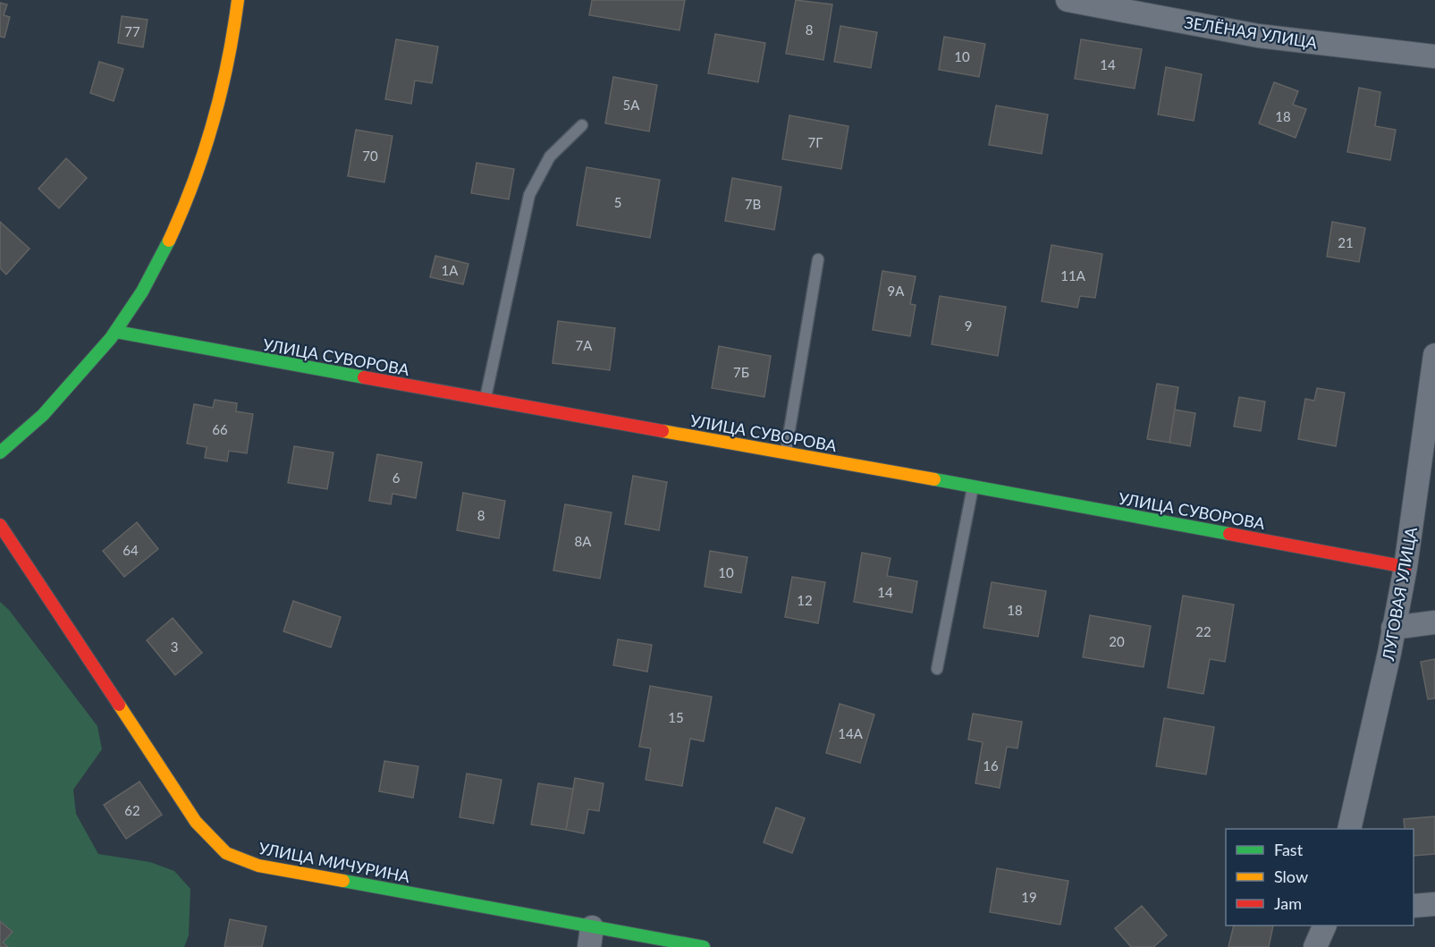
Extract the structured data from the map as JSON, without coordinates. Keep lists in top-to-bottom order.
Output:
{
  "streets": {
    "street": [
      "ЗЕЛЁНАЯ УЛИЦА",
      "УЛИЦА СУВОРОВА",
      "ЛУГОВАЯ УЛИЦА",
      "УЛИЦА МИЧУРИНА"
    ]
  },
  "crossings": [
    ["УЛИЦА СУВОРОВА", "ЛУГОВАЯ УЛИЦА"]
  ],
  "house_numbers": [
    "8",
    "77",
    "10",
    "14",
    "5А",
    "18",
    "7Г",
    "70",
    "5",
    "7В",
    "21",
    "1А",
    "11А",
    "9А",
    "9",
    "7А",
    "7Б",
    "66",
    "6",
    "8",
    "8А",
    "64",
    "10",
    "14",
    "12",
    "18",
    "22",
    "20",
    "3",
    "15",
    "14А",
    "16",
    "62",
    "19"
  ],
  "legend": ["Fast", "Slow", "Jam"]
}
